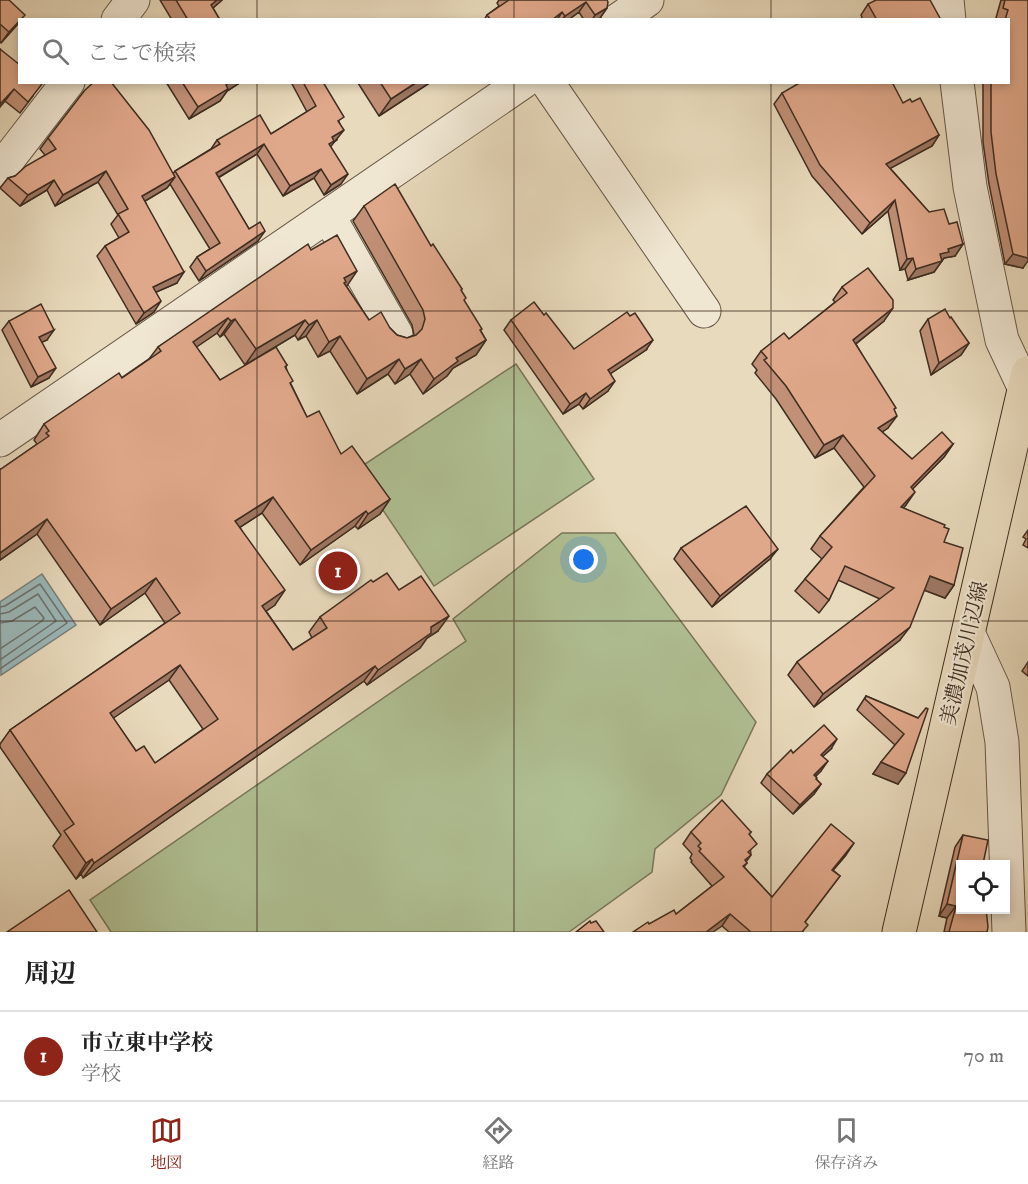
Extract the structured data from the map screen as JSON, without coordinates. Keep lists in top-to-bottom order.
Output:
{
  "streets": {
    "main road": ["美濃加茂川辺線"]
  },
  "page": {
    "search": "ここで検索",
    "pins": "1",
    "heading": "周辺",
    "list": [
      {
        "mark": "1",
        "name": "市立東中学校",
        "note": "学校",
        "value": "70 m"
      }
    ],
    "nav": ["地図", "経路", "保存済み"]
  }
}
